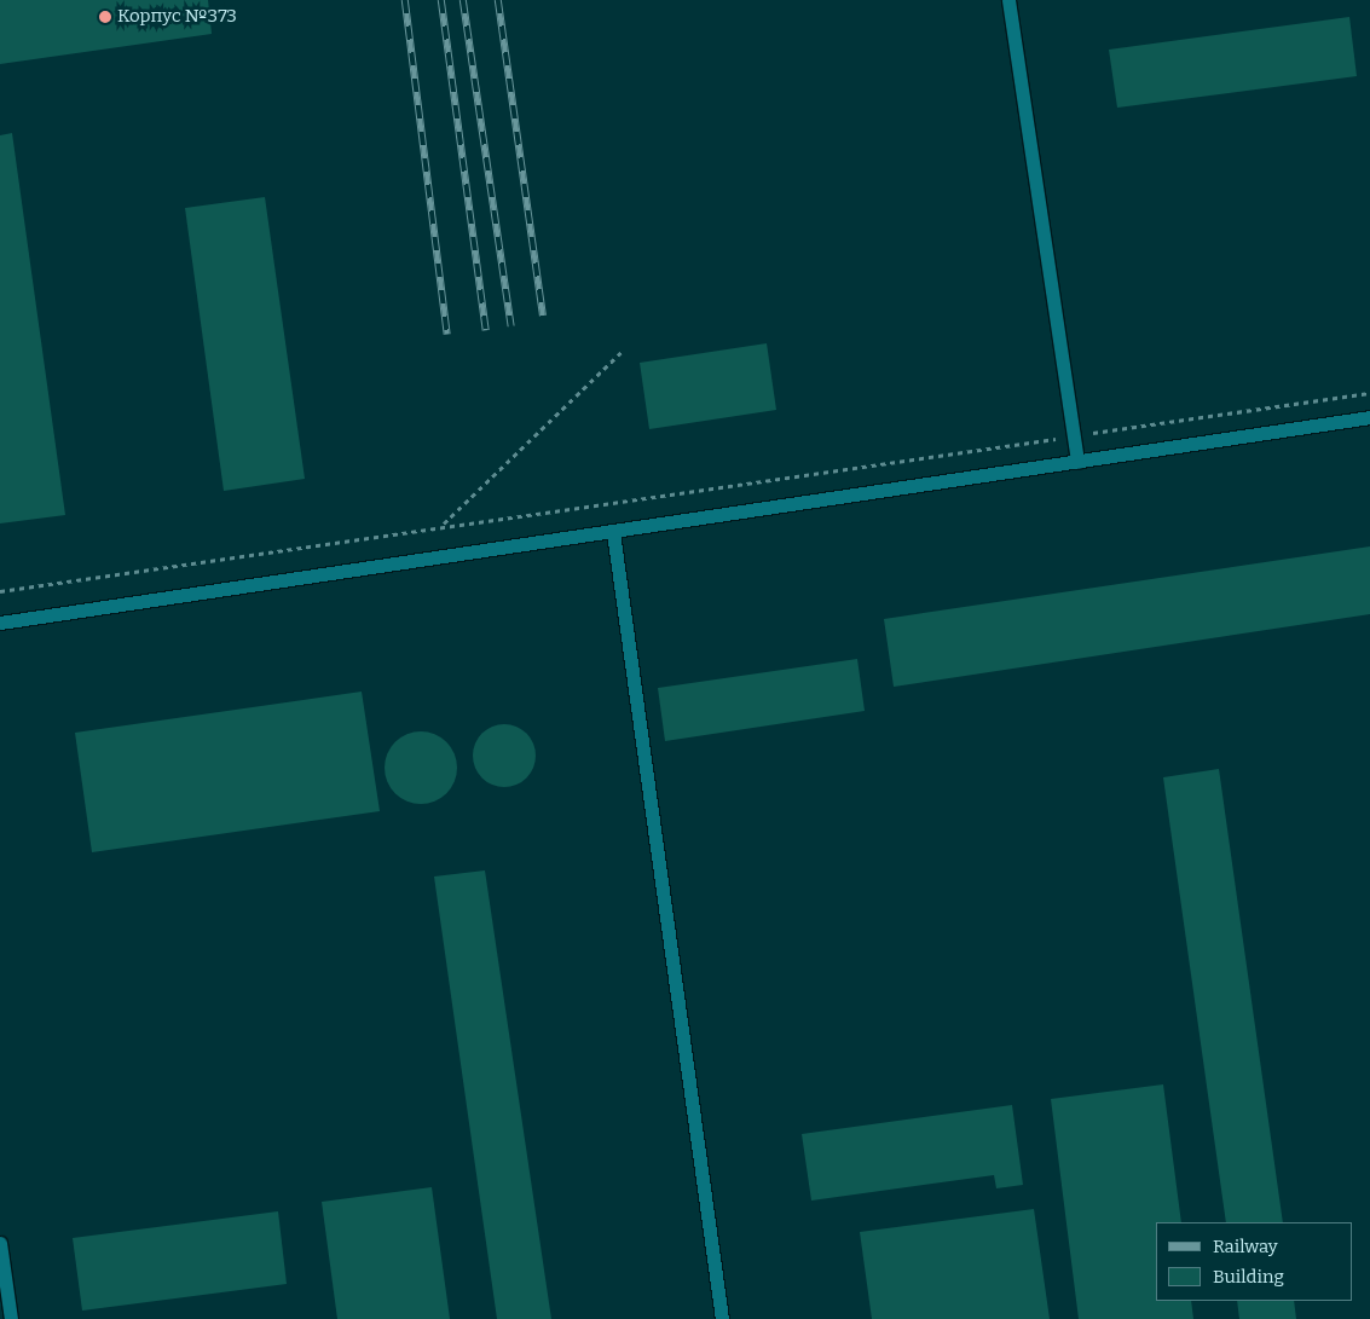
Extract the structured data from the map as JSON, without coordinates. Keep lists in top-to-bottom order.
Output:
{
  "places": ["Корпус №373"],
  "legend": ["Railway", "Building"]
}
